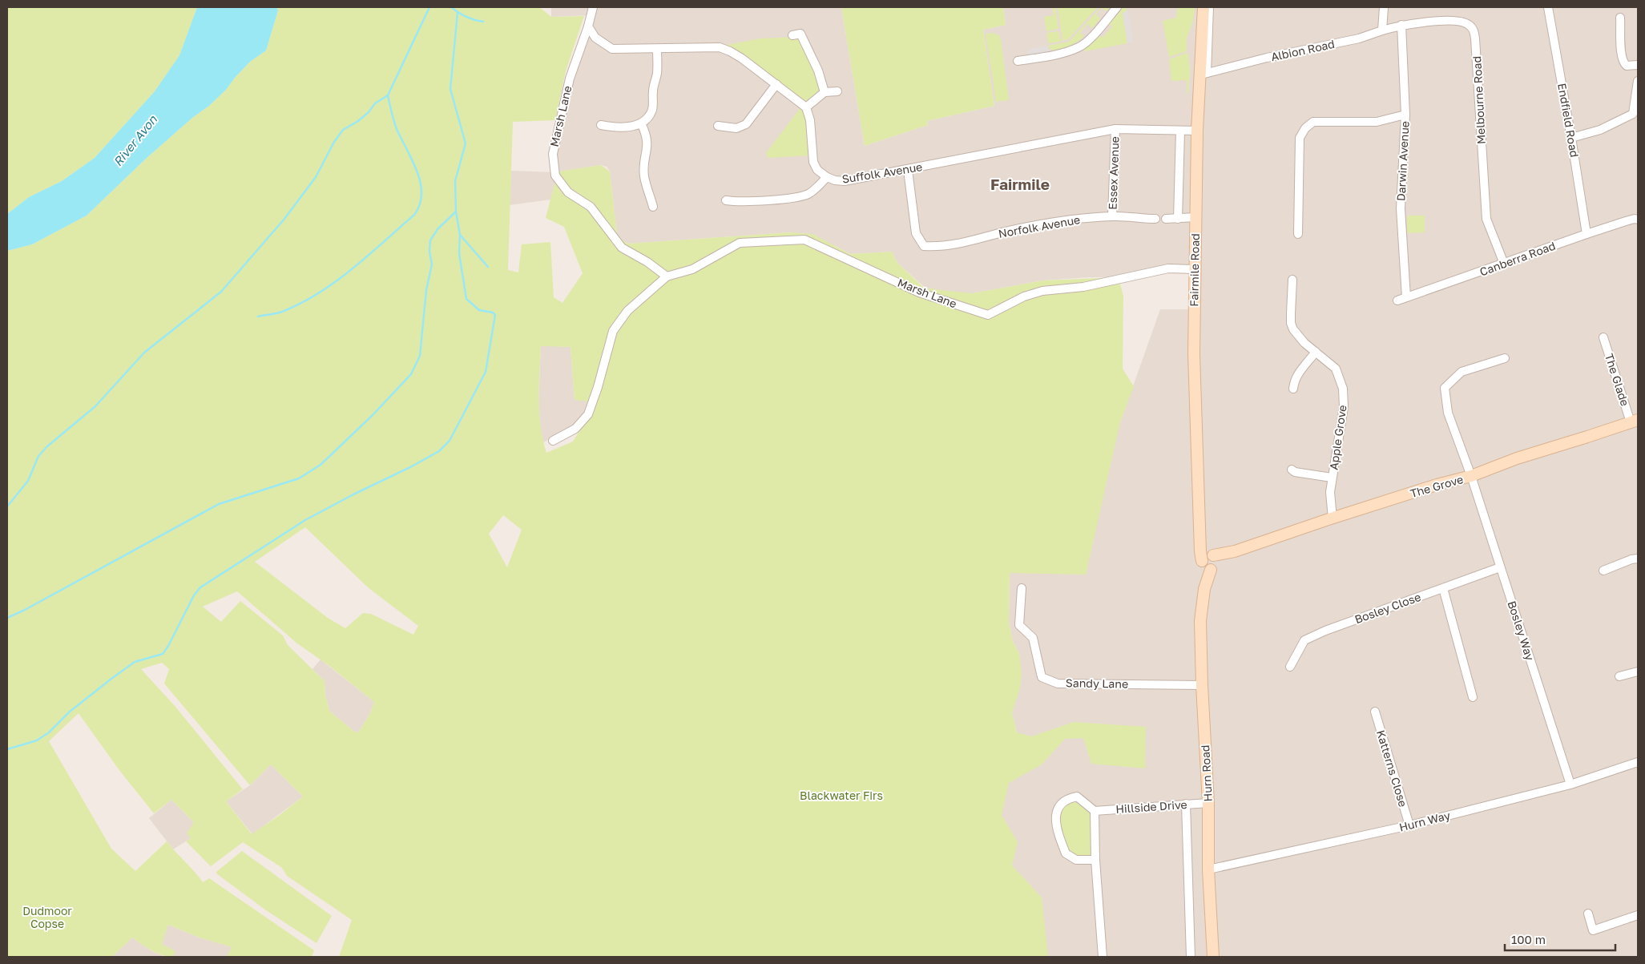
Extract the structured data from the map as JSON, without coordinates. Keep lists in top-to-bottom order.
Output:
{
  "streets": {
    "main road": ["Fairmile Road", "The Grove", "Hurn Road"],
    "street": [
      "Albion Road",
      "Melbourne Road",
      "Marsh Lane",
      "Endfield Road",
      "Darwin Avenue",
      "Suffolk Avenue",
      "Essex Avenue",
      "Norfolk Avenue",
      "Canberra Road",
      "The Glade",
      "Apple Grove",
      "Bosley Close",
      "Bosley Way",
      "Sandy Lane",
      "Katterns Close",
      "Hillside Drive",
      "Hurn Way"
    ]
  },
  "crossings": [
    ["Albion Road", "Melbourne Road"],
    ["Albion Road", "Fairmile Road"],
    ["Melbourne Road", "Darwin Avenue"],
    ["Melbourne Road", "Canberra Road"],
    ["Marsh Lane", "Fairmile Road"],
    ["Endfield Road", "Canberra Road"],
    ["Darwin Avenue", "Canberra Road"],
    ["Suffolk Avenue", "Essex Avenue"],
    ["Suffolk Avenue", "Norfolk Avenue"],
    ["Suffolk Avenue", "Fairmile Road"],
    ["Essex Avenue", "Norfolk Avenue"],
    ["Fairmile Road", "The Grove"],
    ["Fairmile Road", "Hurn Road"],
    ["The Glade", "The Grove"],
    ["Apple Grove", "The Grove"],
    ["The Grove", "Bosley Way"],
    ["The Grove", "Hurn Road"],
    ["Bosley Close", "Bosley Way"],
    ["Bosley Way", "Hurn Way"],
    ["Sandy Lane", "Hurn Road"],
    ["Katterns Close", "Hurn Way"],
    ["Hurn Road", "Hillside Drive"],
    ["Hurn Road", "Hurn Way"]
  ],
  "districts": ["Fairmile"],
  "water": ["River Avon"],
  "parks": ["Blackwater Firs", "Dudmoor Copse"],
  "scale_bar": "100 m"
}
